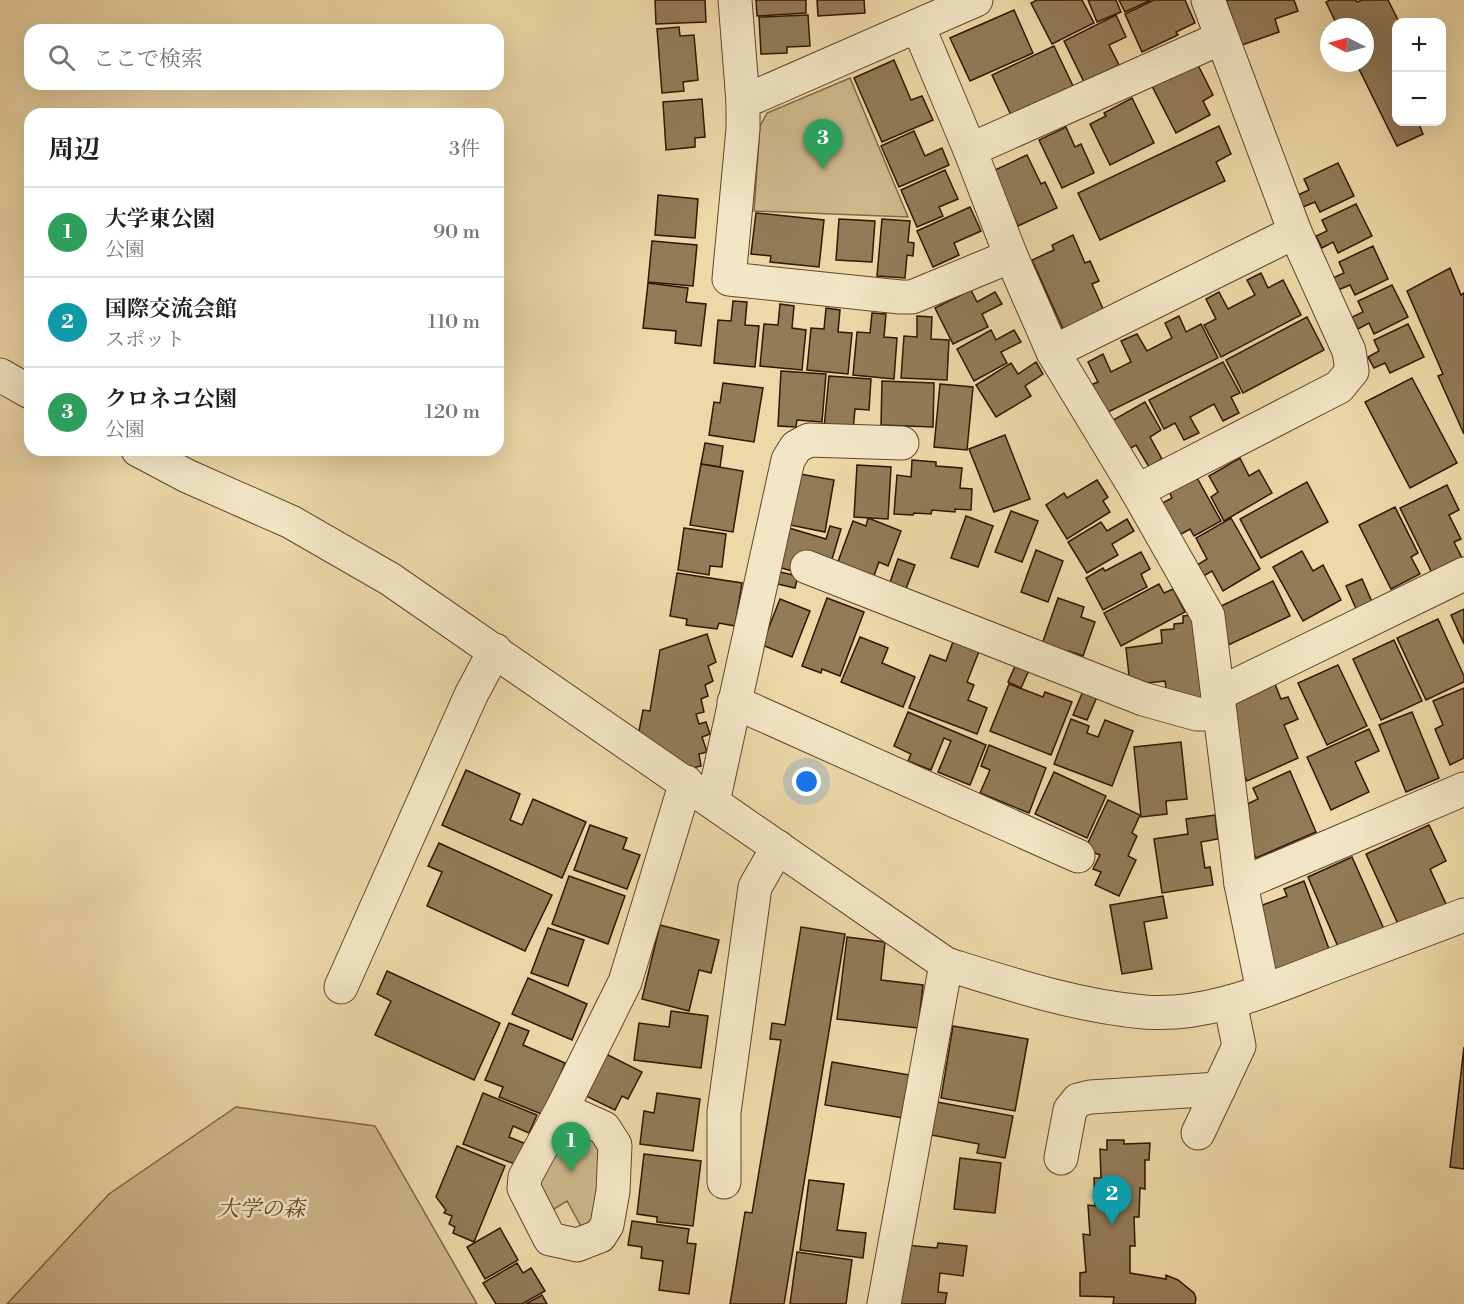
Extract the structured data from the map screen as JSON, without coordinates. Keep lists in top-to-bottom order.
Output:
{
  "parks": ["大学の森"],
  "north": "left",
  "page": {
    "map_buttons": ["+", "−"],
    "search": "ここで検索",
    "heading": ["周辺", "3件"],
    "pins": ["3", "1", "2"],
    "list": [
      {
        "mark": "1",
        "name": "大学東公園",
        "note": "公園",
        "value": "90 m"
      },
      {
        "mark": "2",
        "name": "国際交流会館",
        "note": "スポット",
        "value": "110 m"
      },
      {
        "mark": "3",
        "name": "クロネコ公園",
        "note": "公園",
        "value": "120 m"
      }
    ]
  }
}
